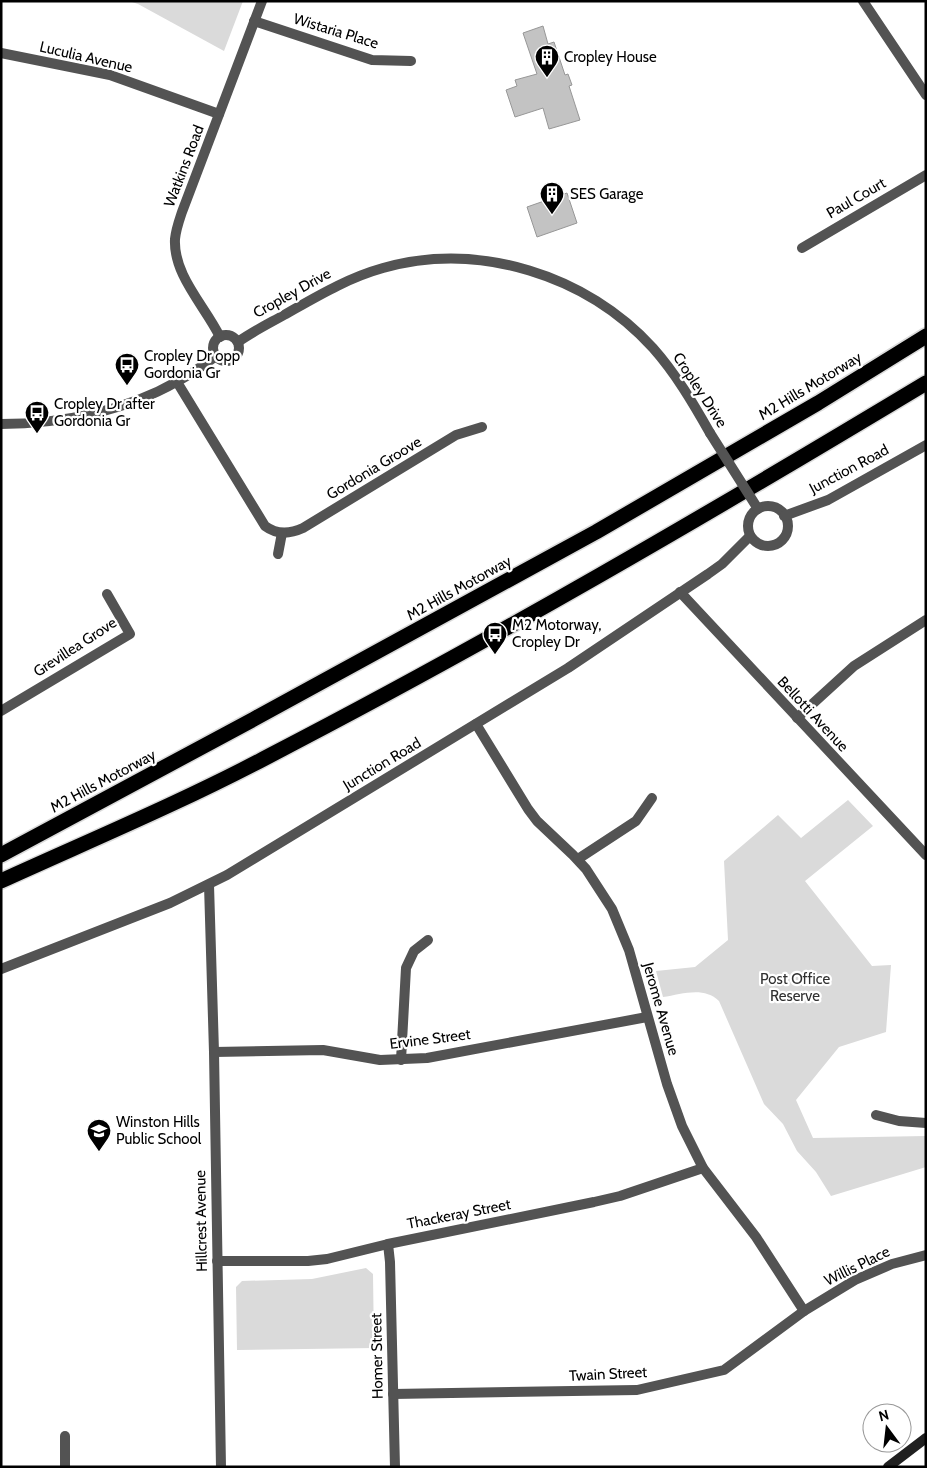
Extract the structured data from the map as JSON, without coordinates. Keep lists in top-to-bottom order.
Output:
{
  "streets": {
    "highway": ["M2 Hills Motorway"],
    "street": [
      "Wistaria Place",
      "Luculia Avenue",
      "Watkins Road",
      "Paul Court",
      "Cropley Drive",
      "Gordonia Groove",
      "Junction Road",
      "Grevillea Grove",
      "Bellotti Avenue",
      "Jerome Avenue",
      "Ervine Street",
      "Thackeray Street",
      "Hillcrest Avenue",
      "Willis Place",
      "Homer Street",
      "Twain Street"
    ]
  },
  "crossings": [
    ["Wistaria Place", "Watkins Road"],
    ["Luculia Avenue", "Watkins Road"],
    ["Watkins Road", "Cropley Drive"],
    ["Cropley Drive", "Junction Road"],
    ["Junction Road", "Bellotti Avenue"],
    ["Junction Road", "Jerome Avenue"],
    ["Junction Road", "Hillcrest Avenue"],
    ["Jerome Avenue", "Ervine Street"],
    ["Jerome Avenue", "Thackeray Street"],
    ["Jerome Avenue", "Willis Place"],
    ["Jerome Avenue", "Twain Street"],
    ["Ervine Street", "Hillcrest Avenue"],
    ["Thackeray Street", "Hillcrest Avenue"],
    ["Thackeray Street", "Homer Street"],
    ["Willis Place", "Twain Street"],
    ["Homer Street", "Twain Street"]
  ],
  "parks": ["Post Office Reserve"],
  "places": {
    "building": ["Cropley House", "SES Garage"],
    "bus stop": ["Cropley Dr opp Gordonia Gr", "Cropley Dr after Gordonia Gr", "M2 Motorway, Cropley Dr"],
    "school or university": ["Winston Hills Public School"]
  },
  "north": "top"
}
